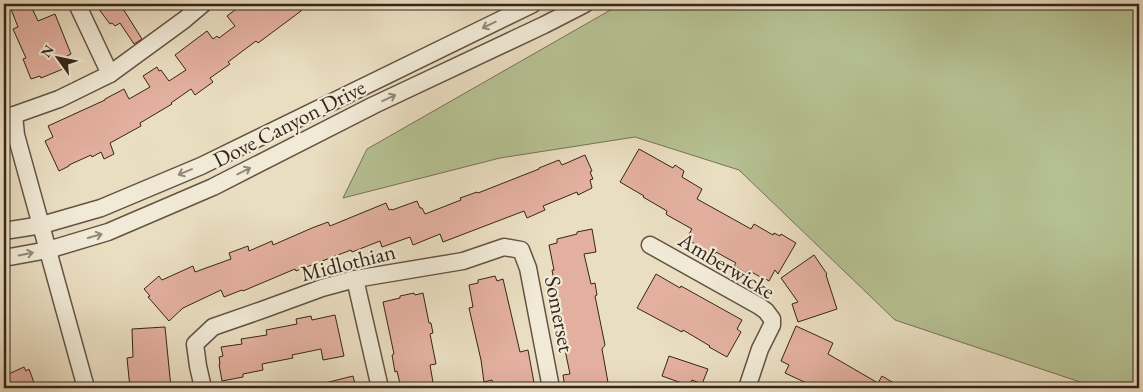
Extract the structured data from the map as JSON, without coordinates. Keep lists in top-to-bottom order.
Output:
{
  "streets": {
    "street": [
      "Dove Canyon Drive",
      "Midlothian",
      "Amberwicke",
      "Somerset"
    ]
  },
  "crossings": [
    ["Midlothian", "Somerset"]
  ],
  "north": "top left"
}
